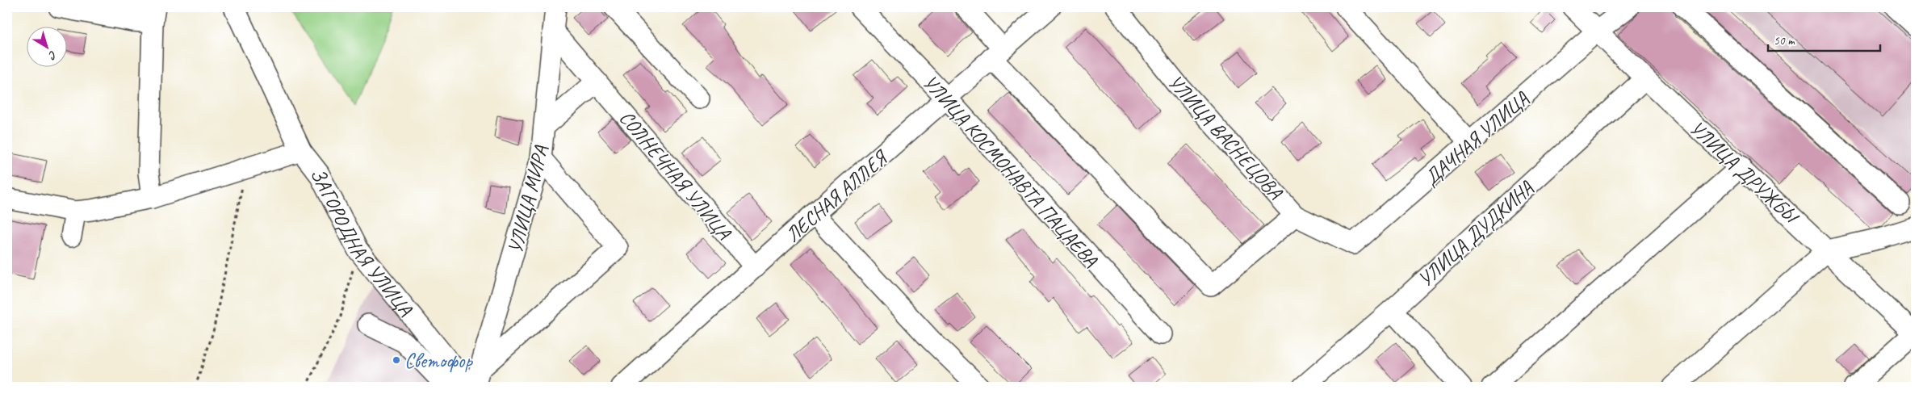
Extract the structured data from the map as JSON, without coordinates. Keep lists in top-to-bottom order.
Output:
{
  "streets": {
    "street": [
      "УЛИЦА ВАСНЕЦОВА",
      "ДАЧНАЯ УЛИЦА",
      "УЛИЦА КОСМОНАВТА ПАЦАЕВА",
      "УЛИЦА ДРУЖБЫ",
      "СОЛНЕЧНАЯ УЛИЦА",
      "ЛЕСНАЯ АЛЛЕЯ",
      "УЛИЦА МИРА",
      "УЛИЦА ДУДКИНА",
      "ЗАГОРОДНАЯ УЛИЦА"
    ]
  },
  "crossings": [
    ["УЛИЦА ВАСНЕЦОВА", "ДАЧНАЯ УЛИЦА"],
    ["ДАЧНАЯ УЛИЦА", "УЛИЦА ДРУЖБЫ"],
    ["УЛИЦА КОСМОНАВТА ПАЦАЕВА", "ЛЕСНАЯ АЛЛЕЯ"],
    ["УЛИЦА ДРУЖБЫ", "УЛИЦА ДУДКИНА"],
    ["СОЛНЕЧНАЯ УЛИЦА", "ЛЕСНАЯ АЛЛЕЯ"],
    ["СОЛНЕЧНАЯ УЛИЦА", "УЛИЦА МИРА"]
  ],
  "places": ["Светофор"],
  "scale_bar": "50 m",
  "north": "bottom right"
}
